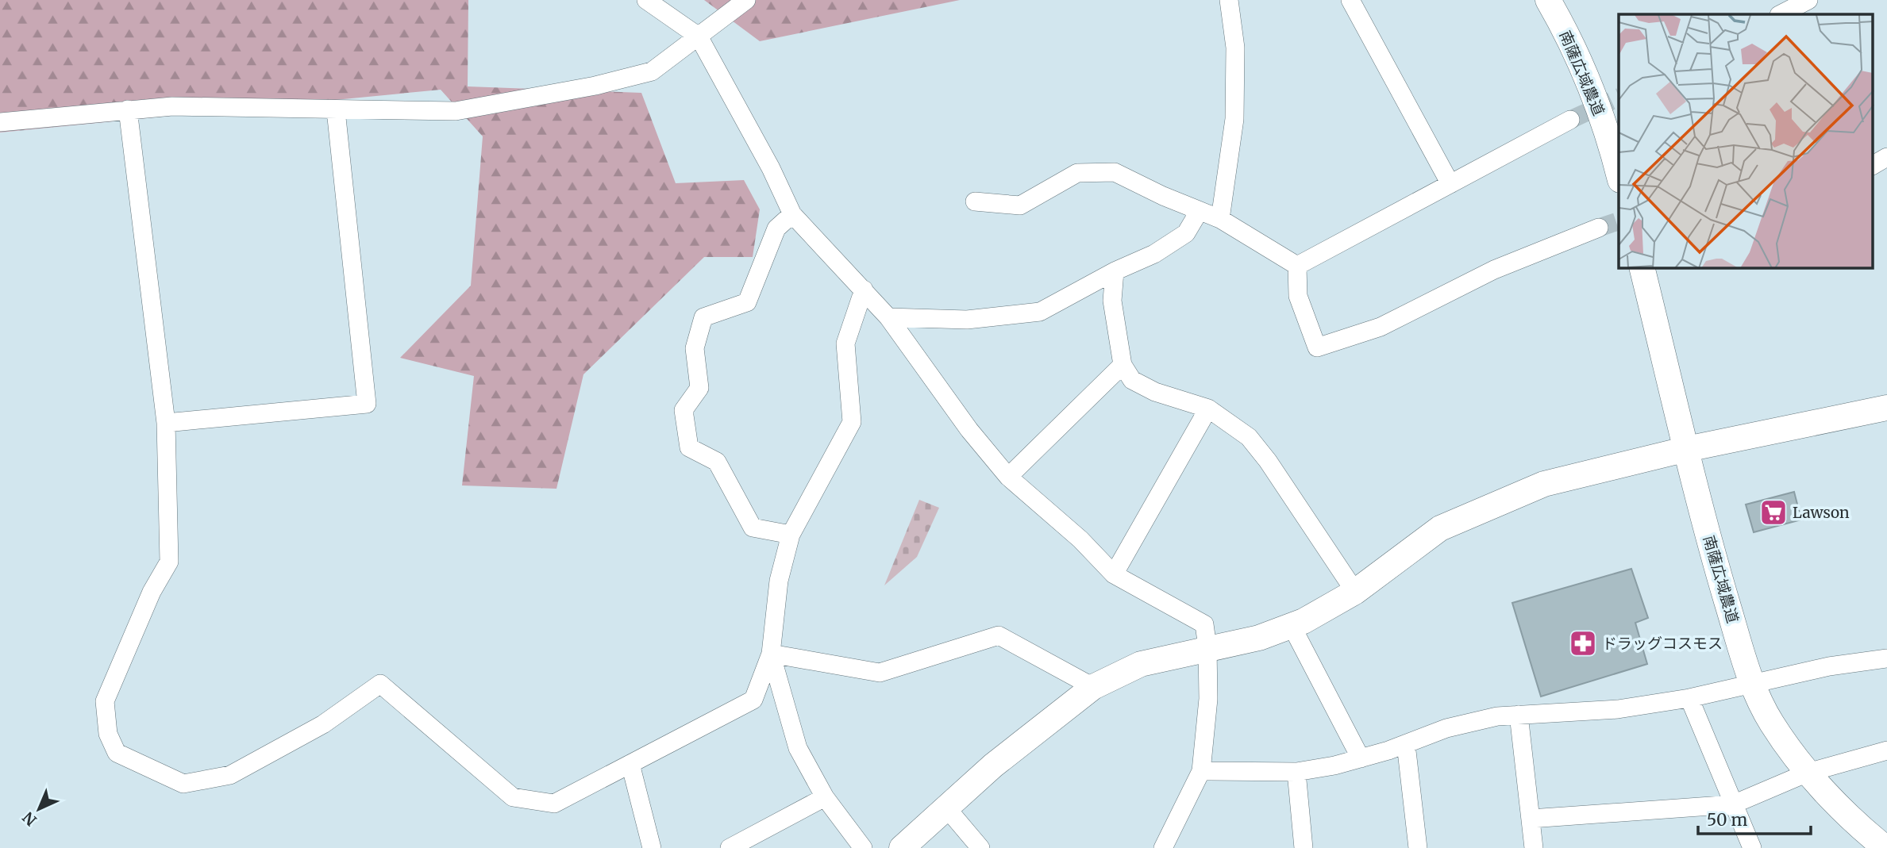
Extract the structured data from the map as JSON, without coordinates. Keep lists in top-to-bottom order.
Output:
{
  "streets": {
    "street": ["南薩広域農道"]
  },
  "places": {
    "supermarket": ["Lawson"],
    "pharmacy": ["ドラッグコスモス"]
  },
  "scale_bar": "50 m",
  "north": "bottom left"
}
